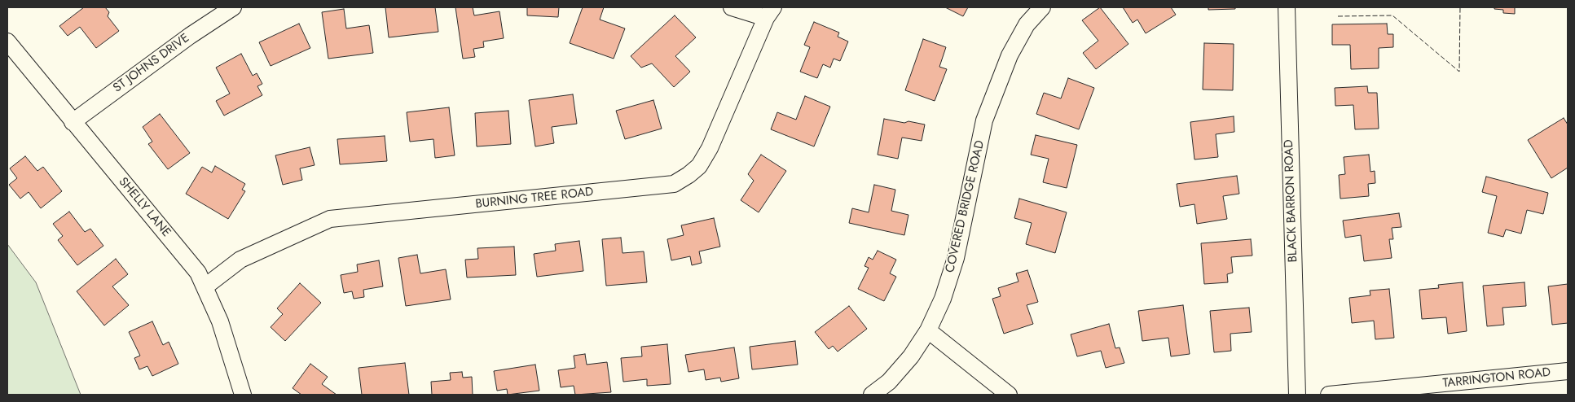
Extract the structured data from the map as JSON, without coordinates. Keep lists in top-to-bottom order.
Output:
{
  "streets": {
    "street": [
      "ST JOHNS DRIVE",
      "BURNING TREE ROAD",
      "BLACK BARRON ROAD",
      "COVERED BRIDGE ROAD",
      "SHELLY LANE",
      "TARRINGTON ROAD"
    ]
  },
  "crossings": [
    ["ST JOHNS DRIVE", "SHELLY LANE"],
    ["BURNING TREE ROAD", "SHELLY LANE"]
  ]
}
